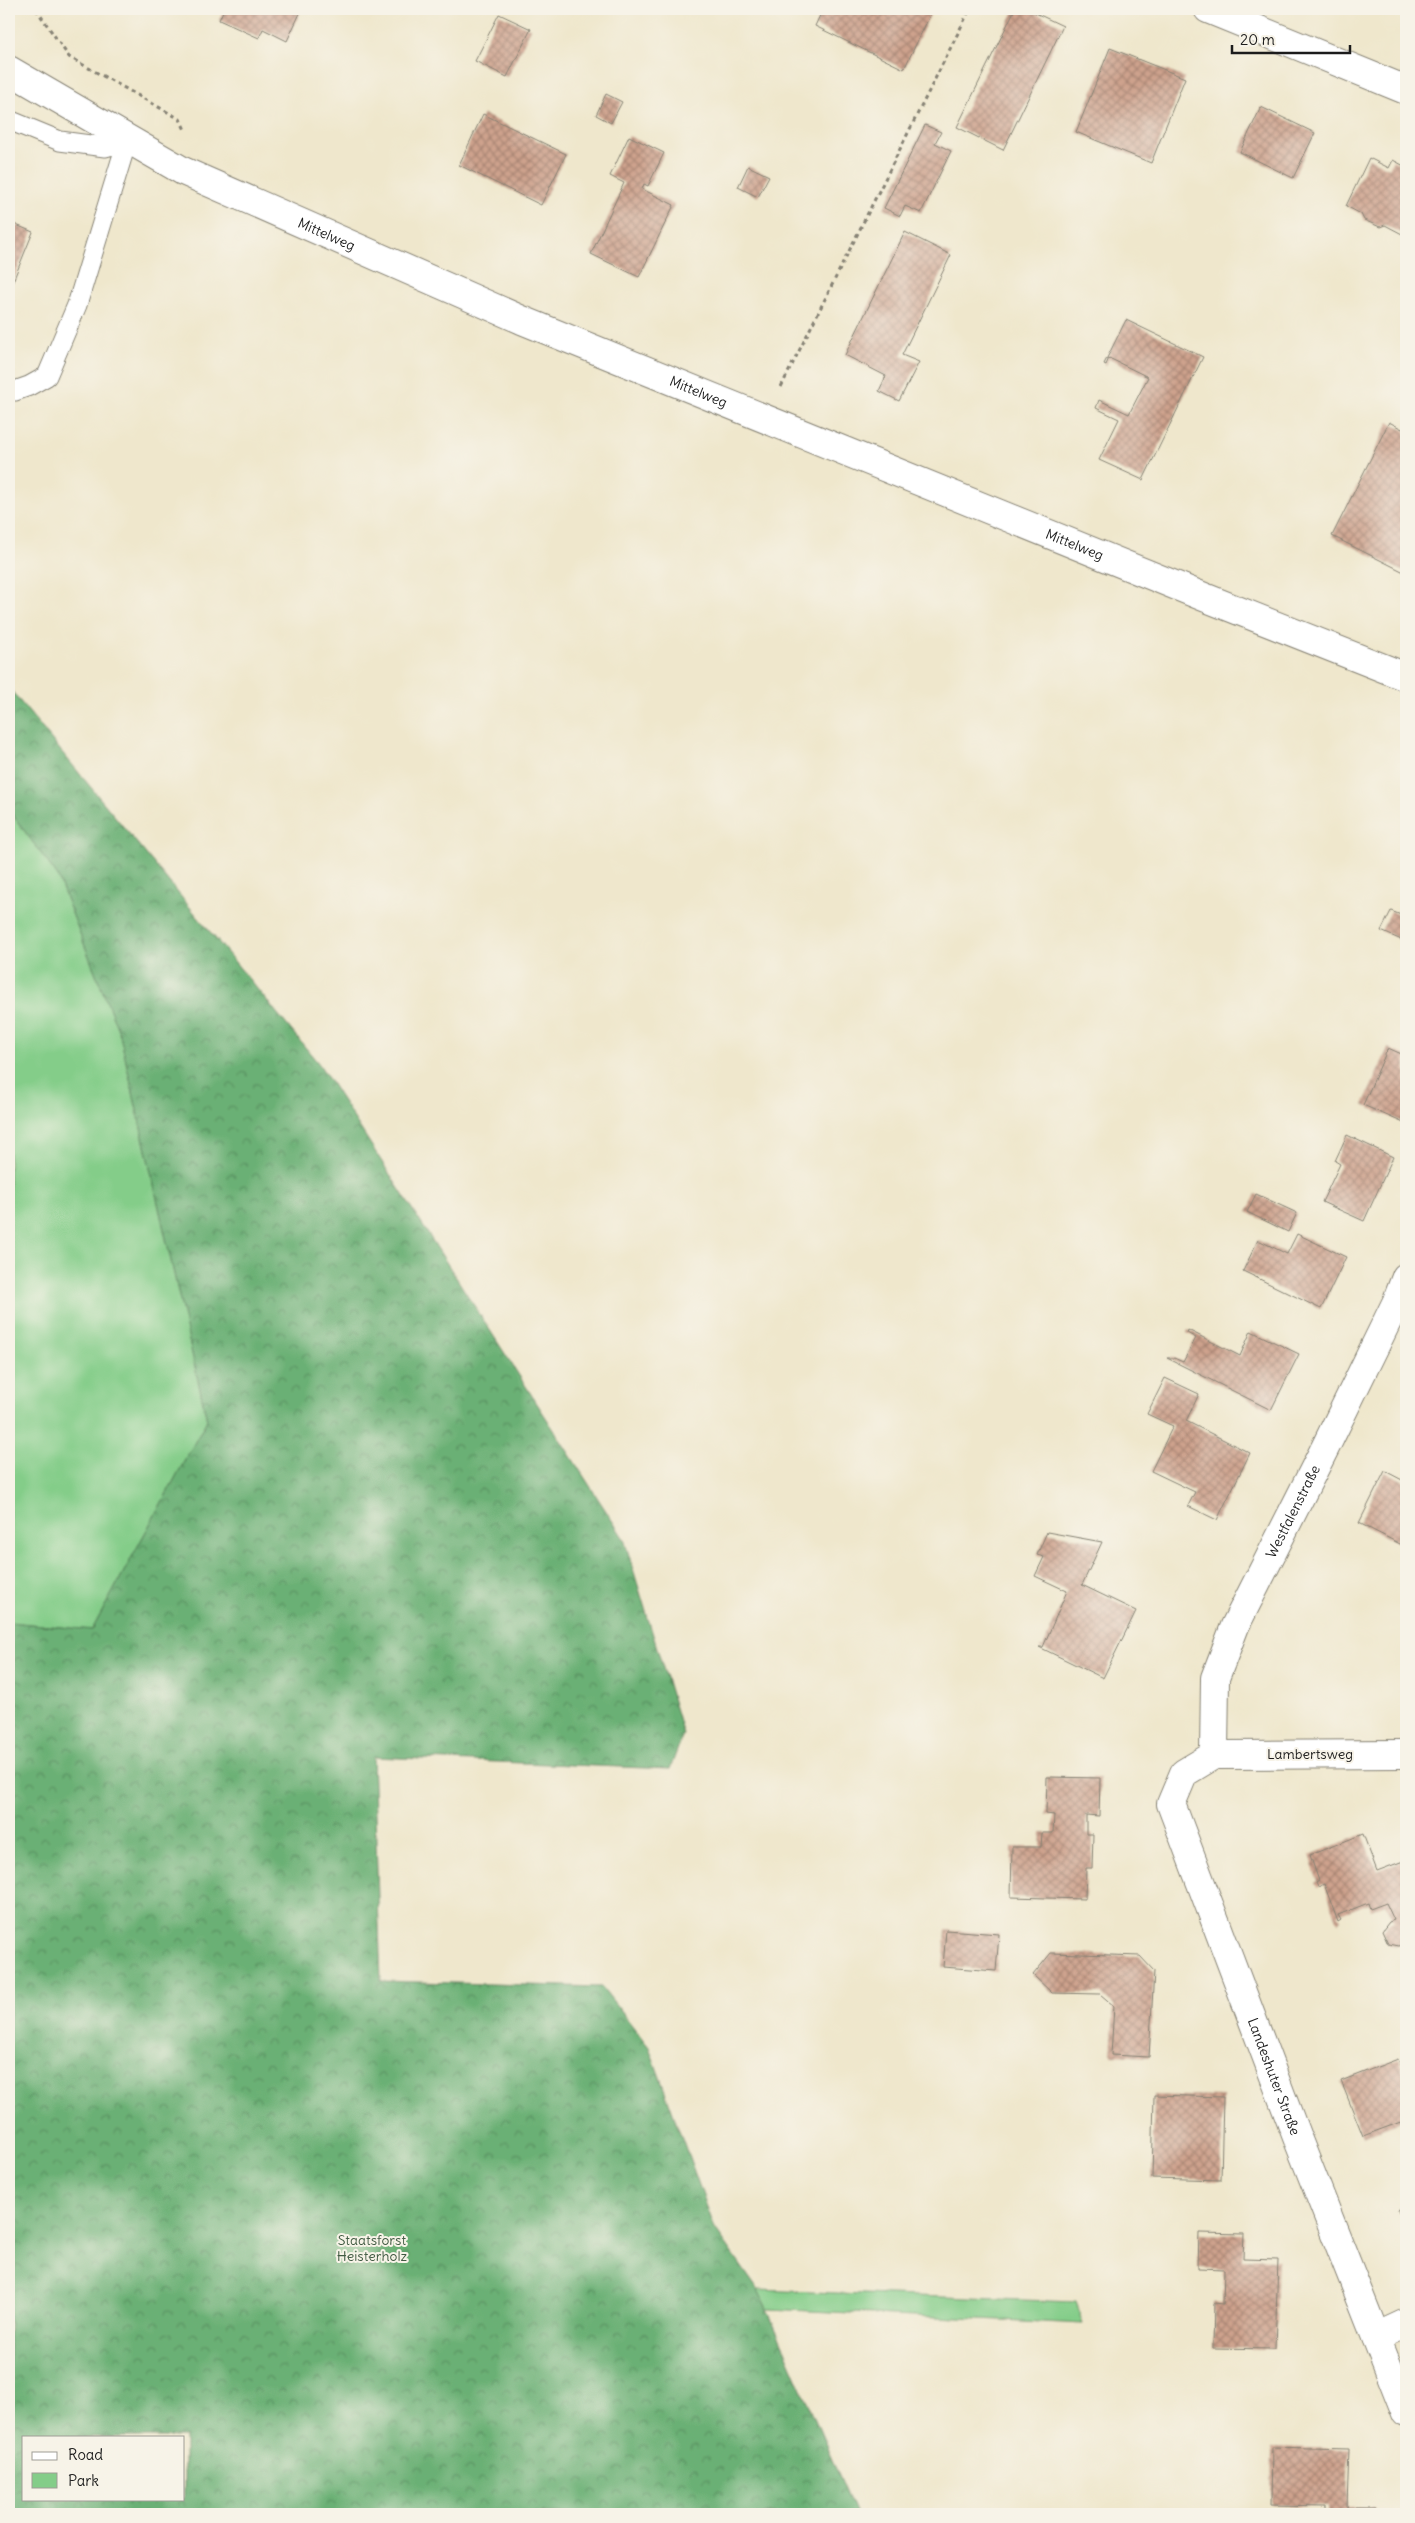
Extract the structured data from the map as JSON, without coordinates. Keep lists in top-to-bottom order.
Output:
{
  "streets": {
    "street": [
      "Mittelweg",
      "Westfalenstraße",
      "Lambertsweg",
      "Landeshuter Straße"
    ]
  },
  "crossings": [
    ["Westfalenstraße", "Lambertsweg"],
    ["Westfalenstraße", "Landeshuter Straße"],
    ["Lambertsweg", "Landeshuter Straße"]
  ],
  "parks": ["Staatsforst Heisterholz"],
  "legend": ["Road", "Park"],
  "scale_bar": "20 m"
}
